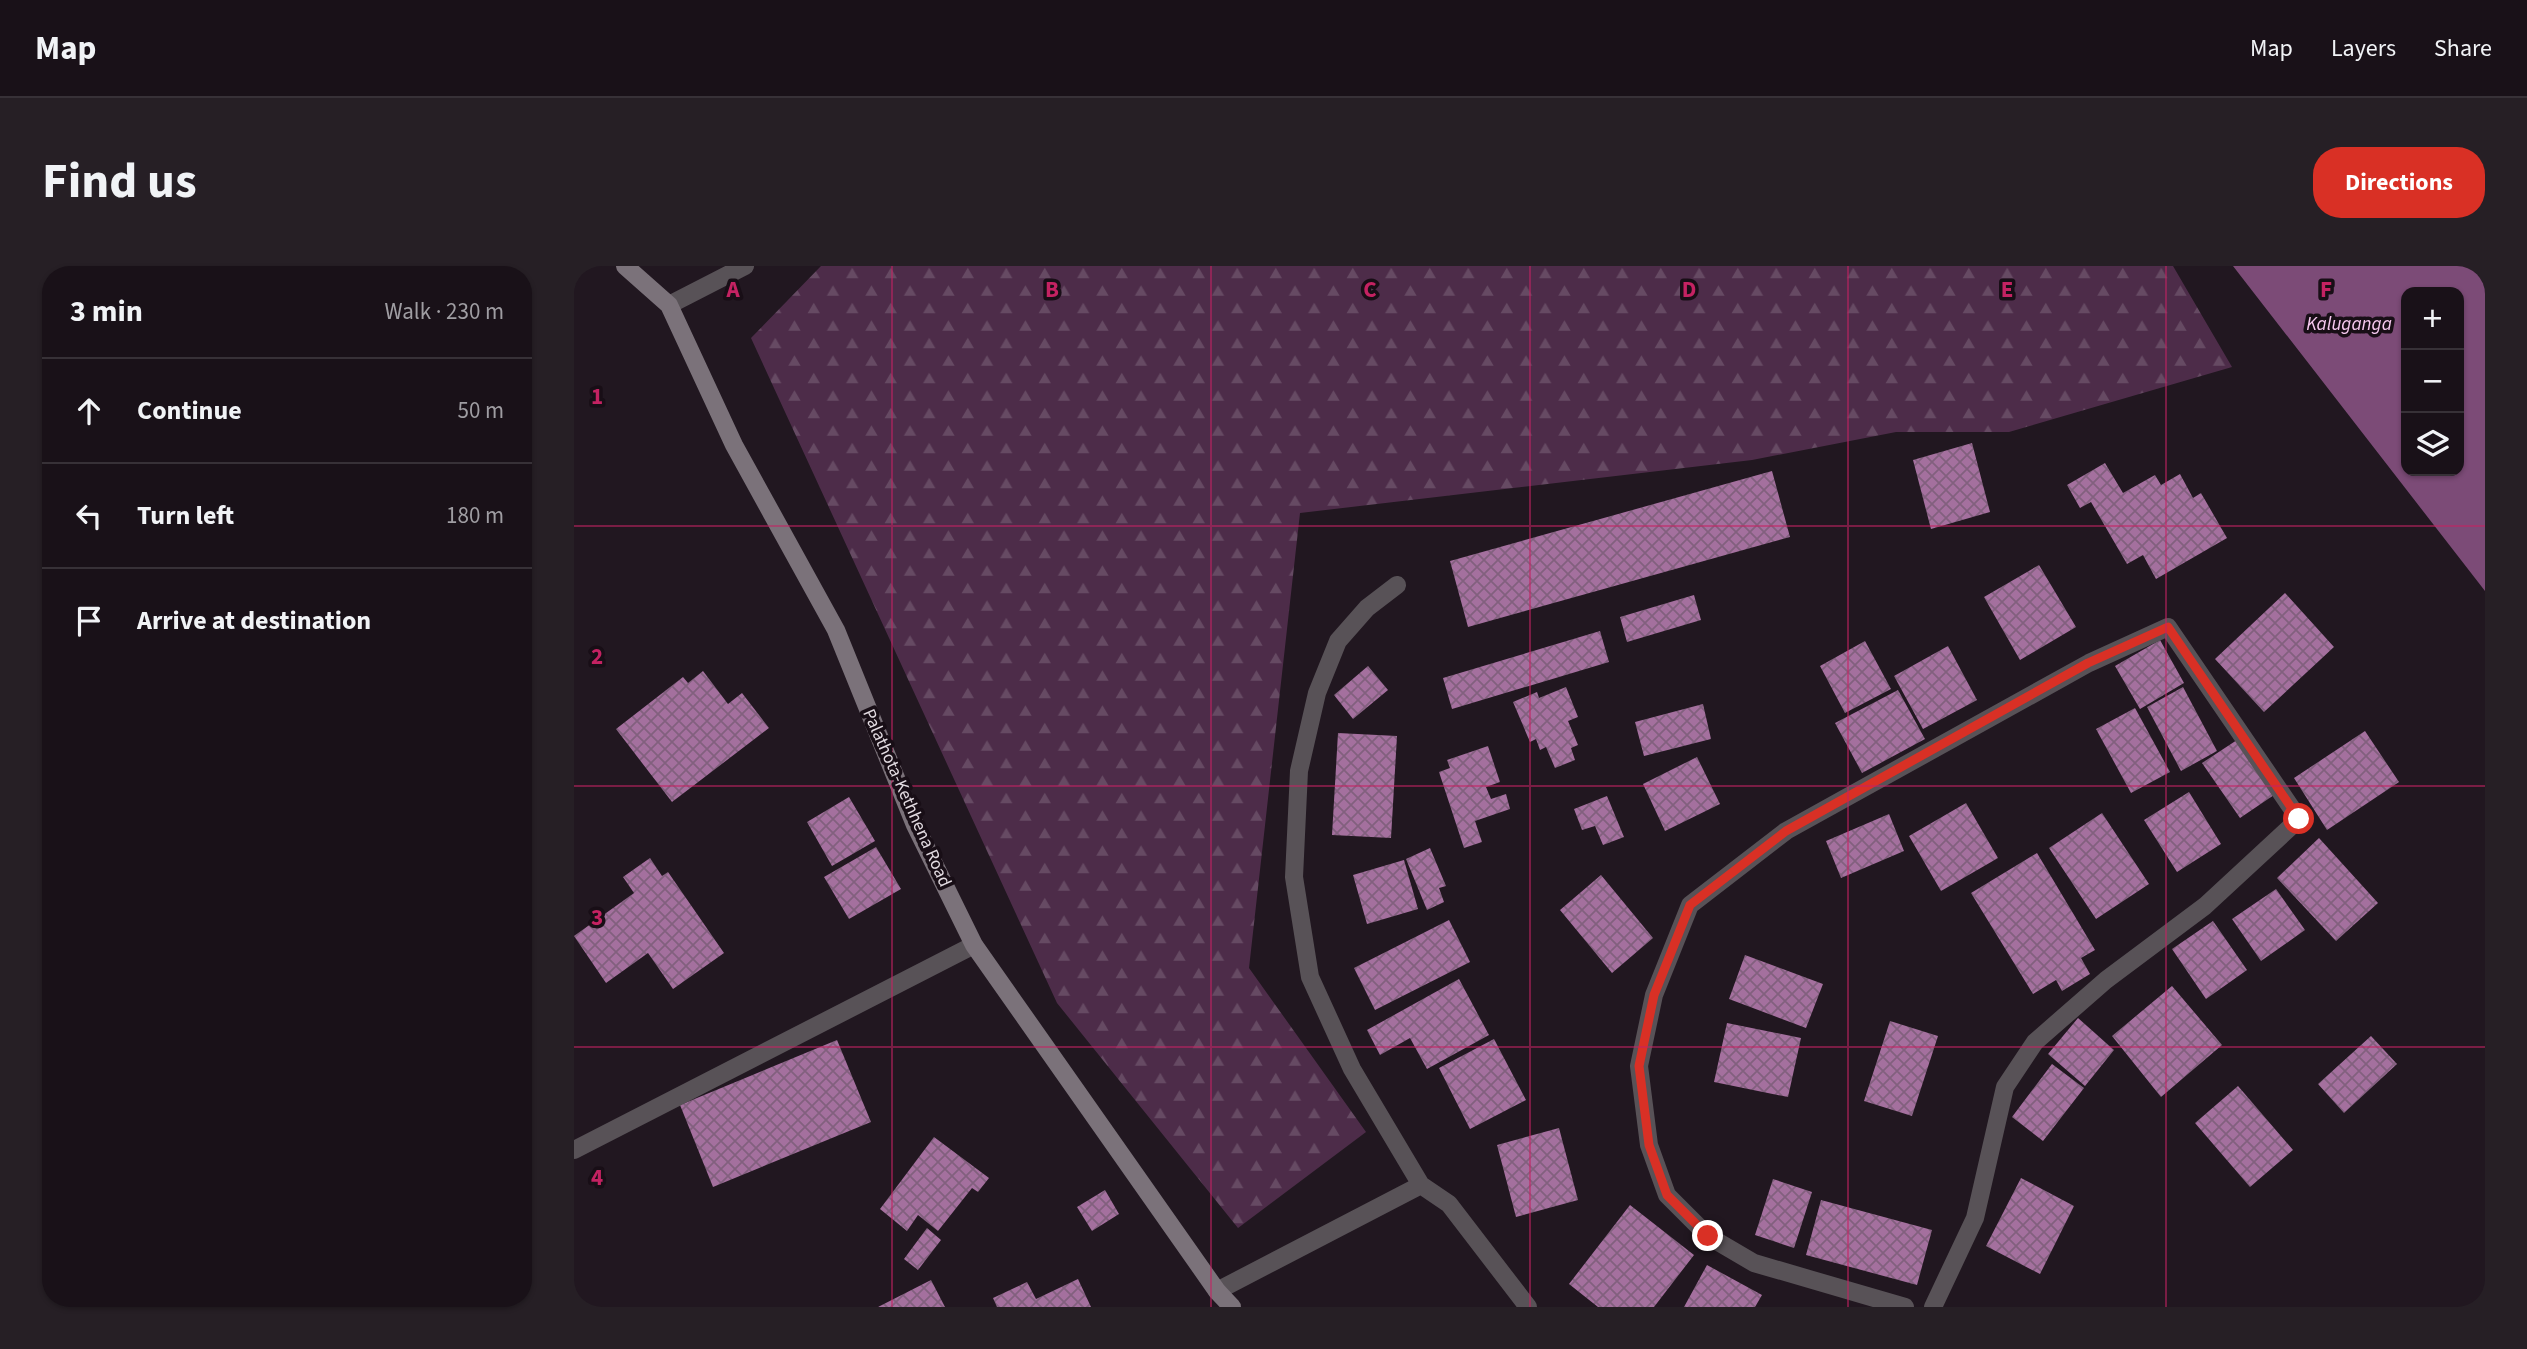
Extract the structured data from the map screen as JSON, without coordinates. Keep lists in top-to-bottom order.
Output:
{
  "streets": {
    "street": ["Palathota-Kethhena Road"]
  },
  "water": ["Kaluganga"],
  "page": {
    "header": "Map",
    "nav": ["Map", "Layers", "Share"],
    "title": "Find us",
    "buttons": "Directions",
    "heading": ["3 min", "Walk · 230 m"],
    "map_buttons": ["+", "−"],
    "list": [
      ["Continue", "50 m"],
      ["Turn left", "180 m"],
      "Arrive at destination"
    ]
  },
  "grid": {
    "columns": [
      "A",
      "B",
      "C",
      "D",
      "E",
      "F"
    ],
    "rows": [
      "1",
      "2",
      "3",
      "4"
    ]
  }
}
